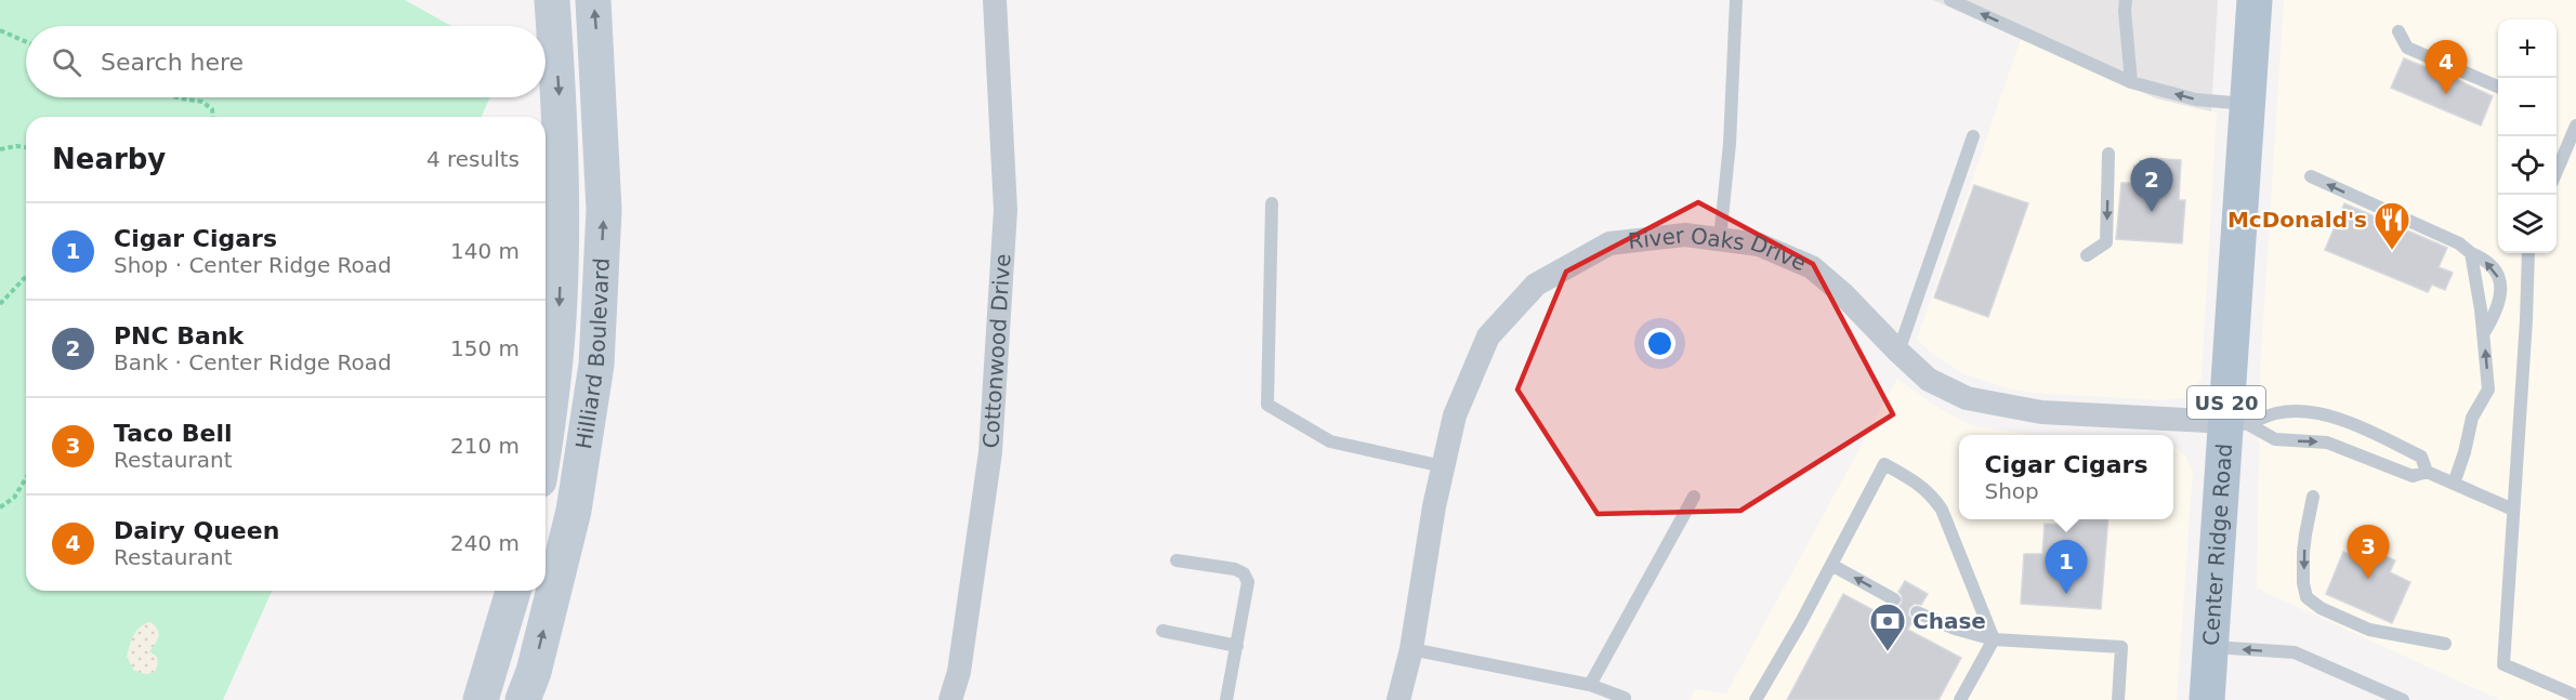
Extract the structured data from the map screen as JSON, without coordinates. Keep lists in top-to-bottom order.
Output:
{
  "streets": {
    "main road": ["Hilliard Boulevard", "US 20", "Center Ridge Road"],
    "street": ["River Oaks Drive", "Cottonwood Drive"]
  },
  "crossings": [
    ["River Oaks Drive", "Center Ridge Road"]
  ],
  "places": {
    "restaurant": ["McDonald's"],
    "bank": ["Chase"]
  },
  "page": {
    "map_buttons": ["+", "−"],
    "search": "Search here",
    "pins": [
      "4",
      "2",
      "3",
      "1"
    ],
    "heading": ["Nearby", "4 results"],
    "list": [
      {
        "mark": "1",
        "name": "Cigar Cigars",
        "note": "Shop · Center Ridge Road",
        "value": "140 m"
      },
      {
        "mark": "2",
        "name": "PNC Bank",
        "note": "Bank · Center Ridge Road",
        "value": "150 m"
      },
      {
        "mark": "3",
        "name": "Taco Bell",
        "note": "Restaurant",
        "value": "210 m"
      },
      {
        "mark": "4",
        "name": "Dairy Queen",
        "note": "Restaurant",
        "value": "240 m"
      }
    ],
    "popup": ["Cigar Cigars", "Shop"]
  }
}
